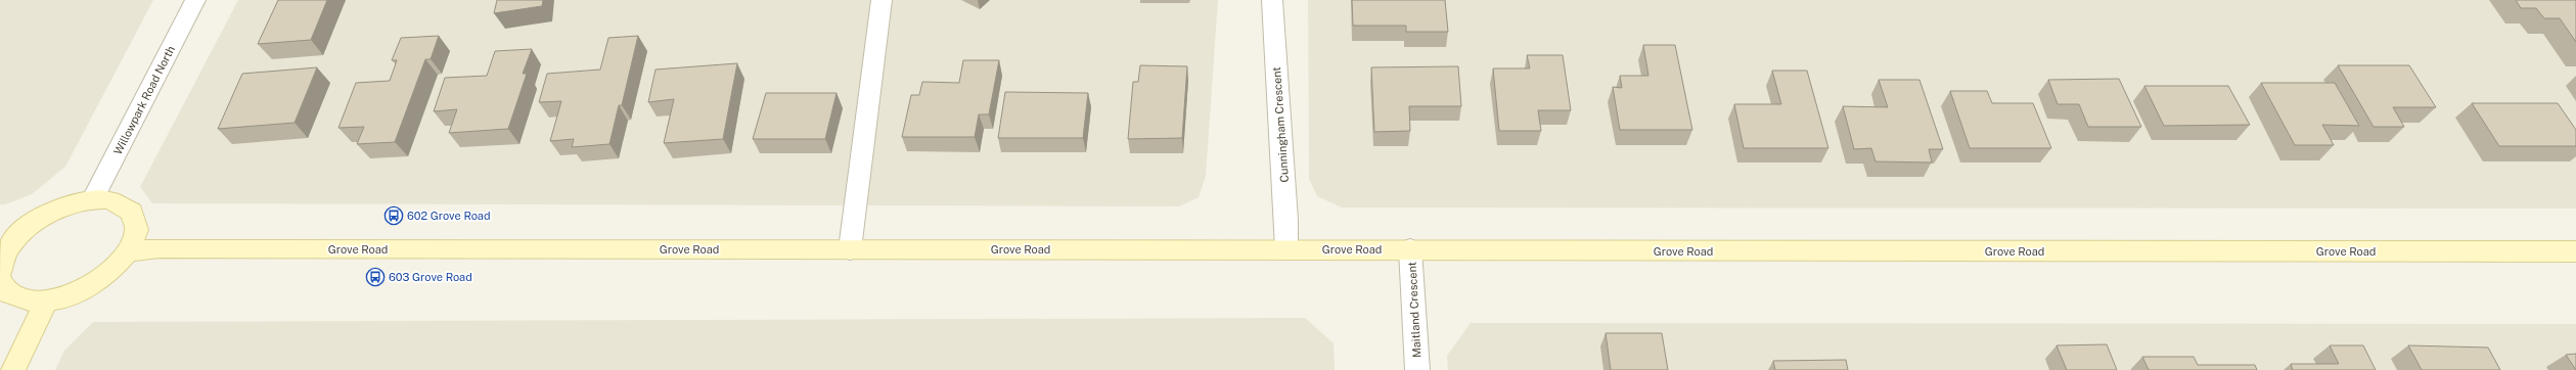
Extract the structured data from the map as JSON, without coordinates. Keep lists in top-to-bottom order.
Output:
{
  "streets": {
    "main road": ["Grove Road"],
    "street": ["Willowpark Road North", "Cunningham Crescent", "Maitland Crescent"]
  },
  "crossings": [
    ["Cunningham Crescent", "Grove Road"],
    ["Grove Road", "Maitland Crescent"]
  ],
  "places": {
    "bus stop": ["602 Grove Road", "603 Grove Road"]
  }
}
